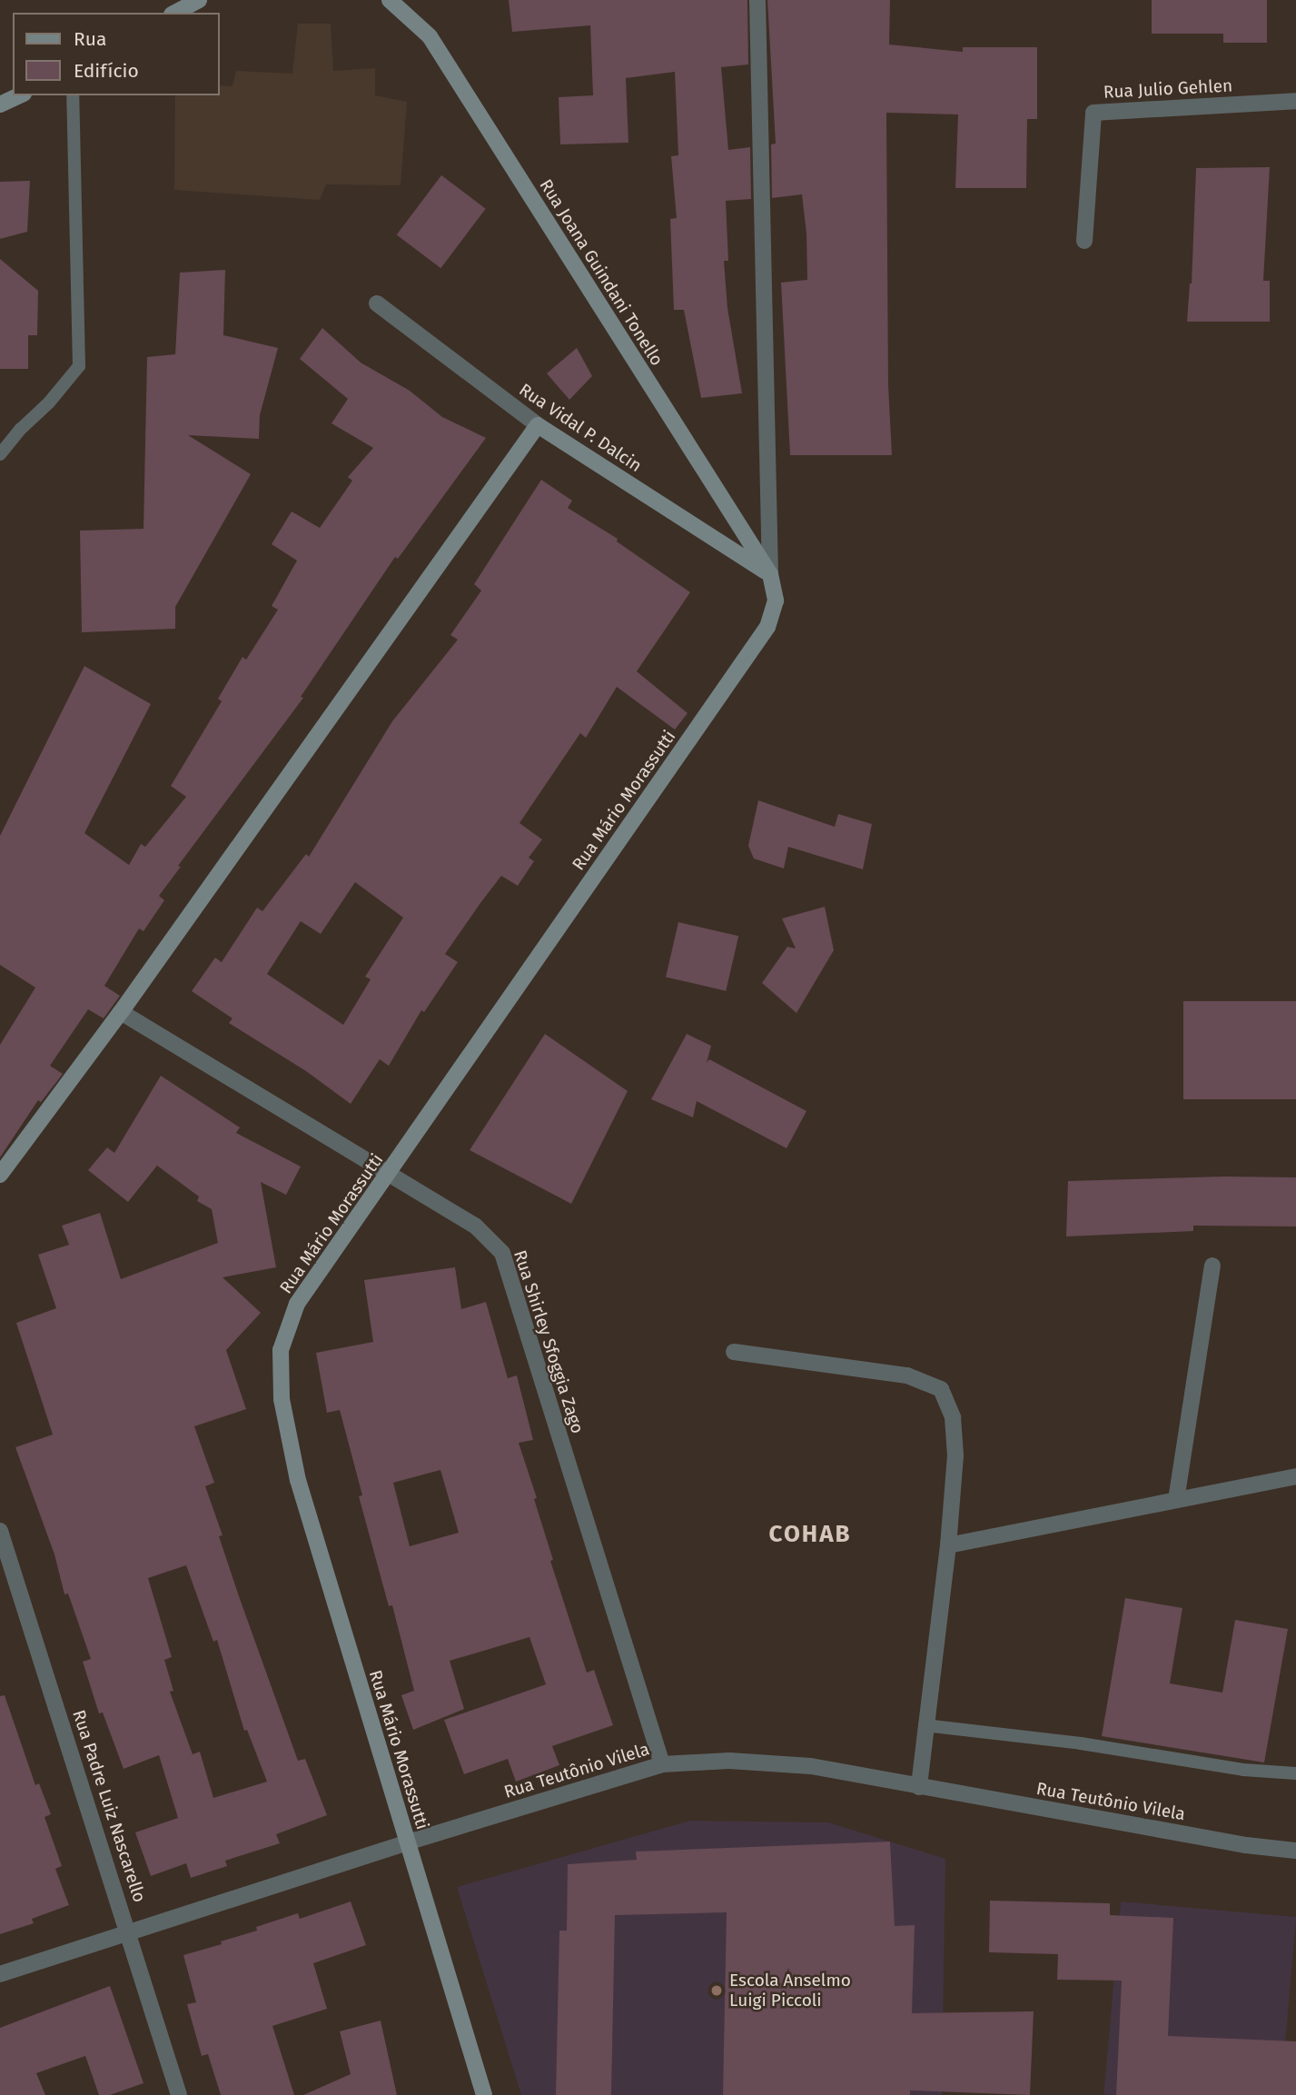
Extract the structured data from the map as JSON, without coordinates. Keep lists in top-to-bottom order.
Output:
{
  "streets": {
    "main road": ["Rua Joana Guindani Tonello", "Rua Vidal P. Dalcin", "Rua Mário Morassutti"],
    "street": [
      "Rua Julio Gehlen",
      "Rua Shirley Sfoggia Zago",
      "Rua Teutônio Vilela",
      "Rua Padre Luiz Nascarello"
    ]
  },
  "crossings": [
    ["Rua Joana Guindani Tonello", "Rua Vidal P. Dalcin"],
    ["Rua Joana Guindani Tonello", "Rua Mário Morassutti"],
    ["Rua Vidal P. Dalcin", "Rua Mário Morassutti"],
    ["Rua Mário Morassutti", "Rua Shirley Sfoggia Zago"],
    ["Rua Mário Morassutti", "Rua Teutônio Vilela"],
    ["Rua Shirley Sfoggia Zago", "Rua Teutônio Vilela"],
    ["Rua Teutônio Vilela", "Rua Padre Luiz Nascarello"]
  ],
  "districts": ["COHAB"],
  "places": ["Escola Anselmo Luigi Piccoli"],
  "legend": ["Rua", "Edifício"]
}
